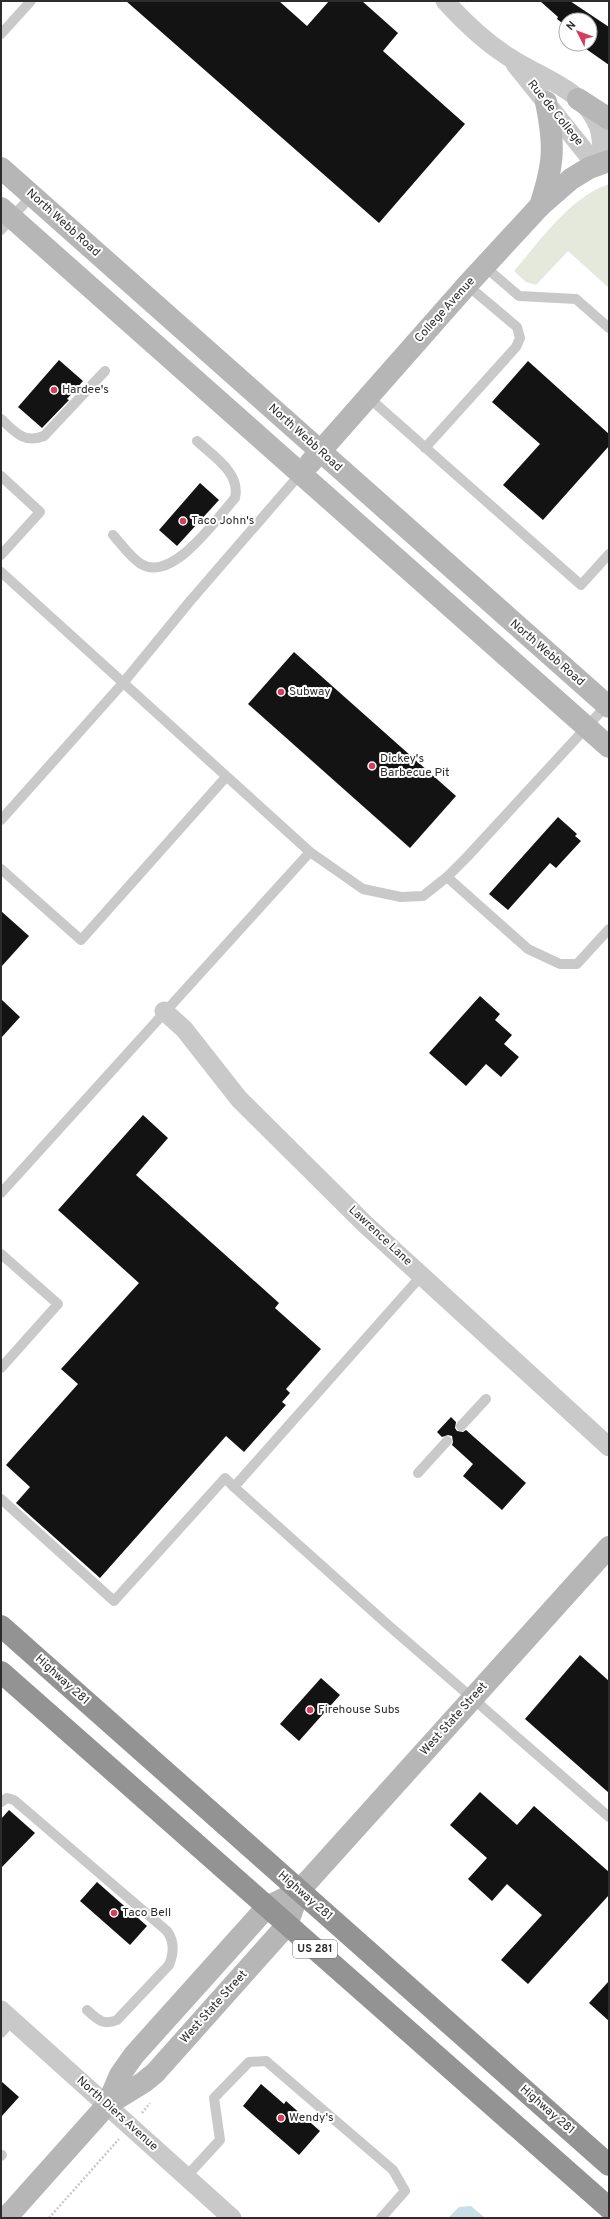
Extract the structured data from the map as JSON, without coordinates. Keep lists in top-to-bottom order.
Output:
{
  "streets": {
    "highway": ["Highway 281", "US 281"],
    "street": [
      "Rue de College",
      "North Webb Road",
      "College Avenue",
      "Lawrence Lane",
      "West State Street",
      "North Diers Avenue"
    ]
  },
  "crossings": [
    ["Rue de College", "College Avenue"],
    ["North Webb Road", "College Avenue"],
    ["Highway 281", "West State Street"],
    ["West State Street", "US 281"],
    ["West State Street", "North Diers Avenue"]
  ],
  "places": [
    "Hardee's",
    "Taco John's",
    "Subway",
    "Dickey's Barbecue Pit",
    "Firehouse Subs",
    "Taco Bell",
    "Wendy's"
  ],
  "north": "top left"
}
